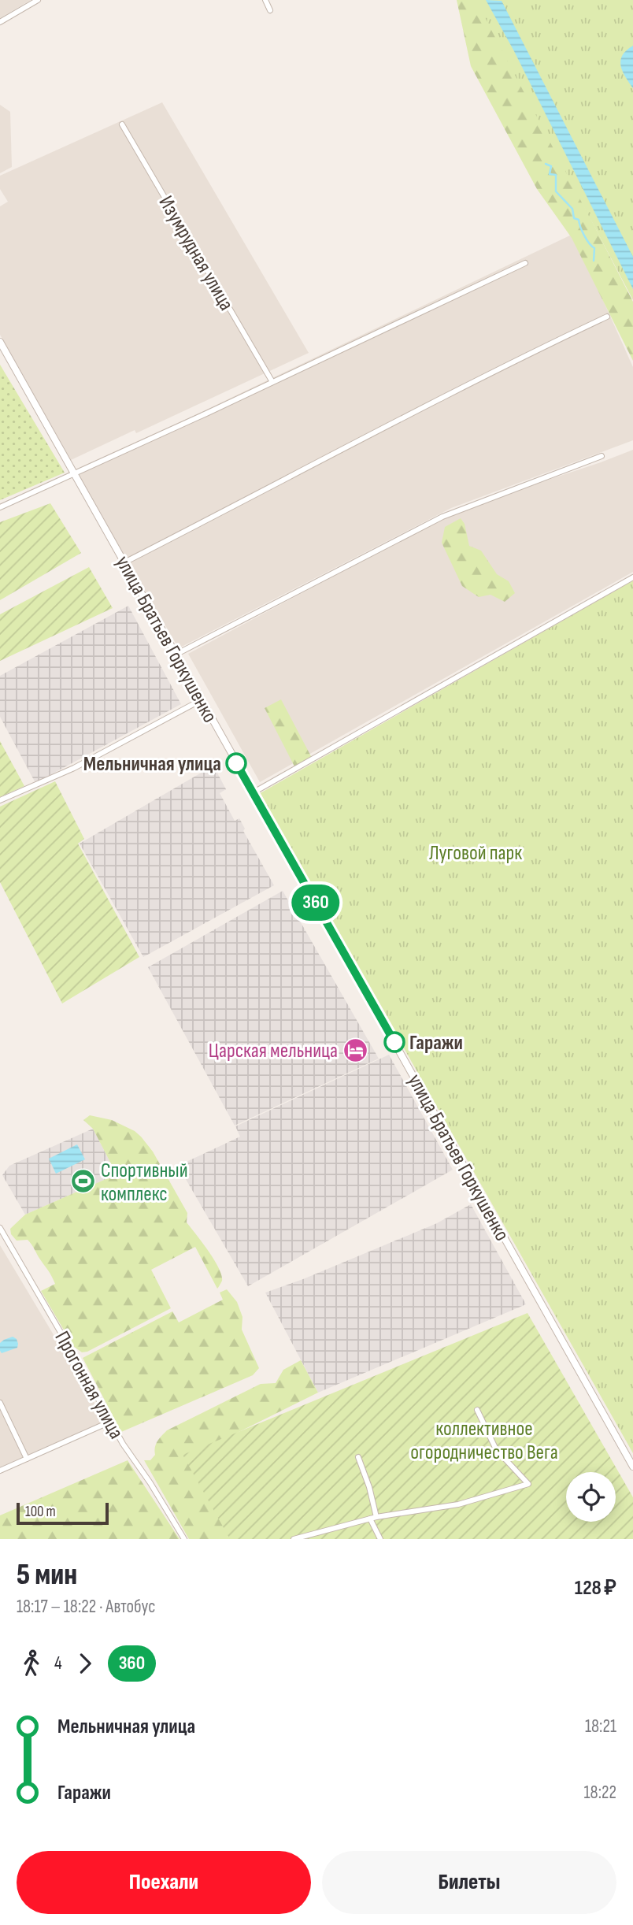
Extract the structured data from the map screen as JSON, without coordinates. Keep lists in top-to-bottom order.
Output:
{
  "streets": {
    "street": ["Изумрудная улица", "улица Братьев Горкушенко", "Прогонная улица"]
  },
  "parks": ["Луговой парк", "коллективное огородничество Вега"],
  "places": {
    "other": ["Мельничная улица", "Гаражи"],
    "hotel": ["Царская мельница"],
    "sports": ["Спортивный комплекс"]
  },
  "lines": ["bus line 360"],
  "scale_bar": "100 m",
  "page": {
    "on_map": "360",
    "scale": "100 m",
    "heading": ["5 мин", "18:17 – 18:22 · Автобус", "128 ₽"],
    "legs": ["4", "360"],
    "list": [
      {
        "name": "Мельничная улица",
        "value": "18:21"
      },
      {
        "name": "Гаражи",
        "value": "18:22"
      }
    ],
    "buttons": ["Поехали", "Билеты"]
  }
}
